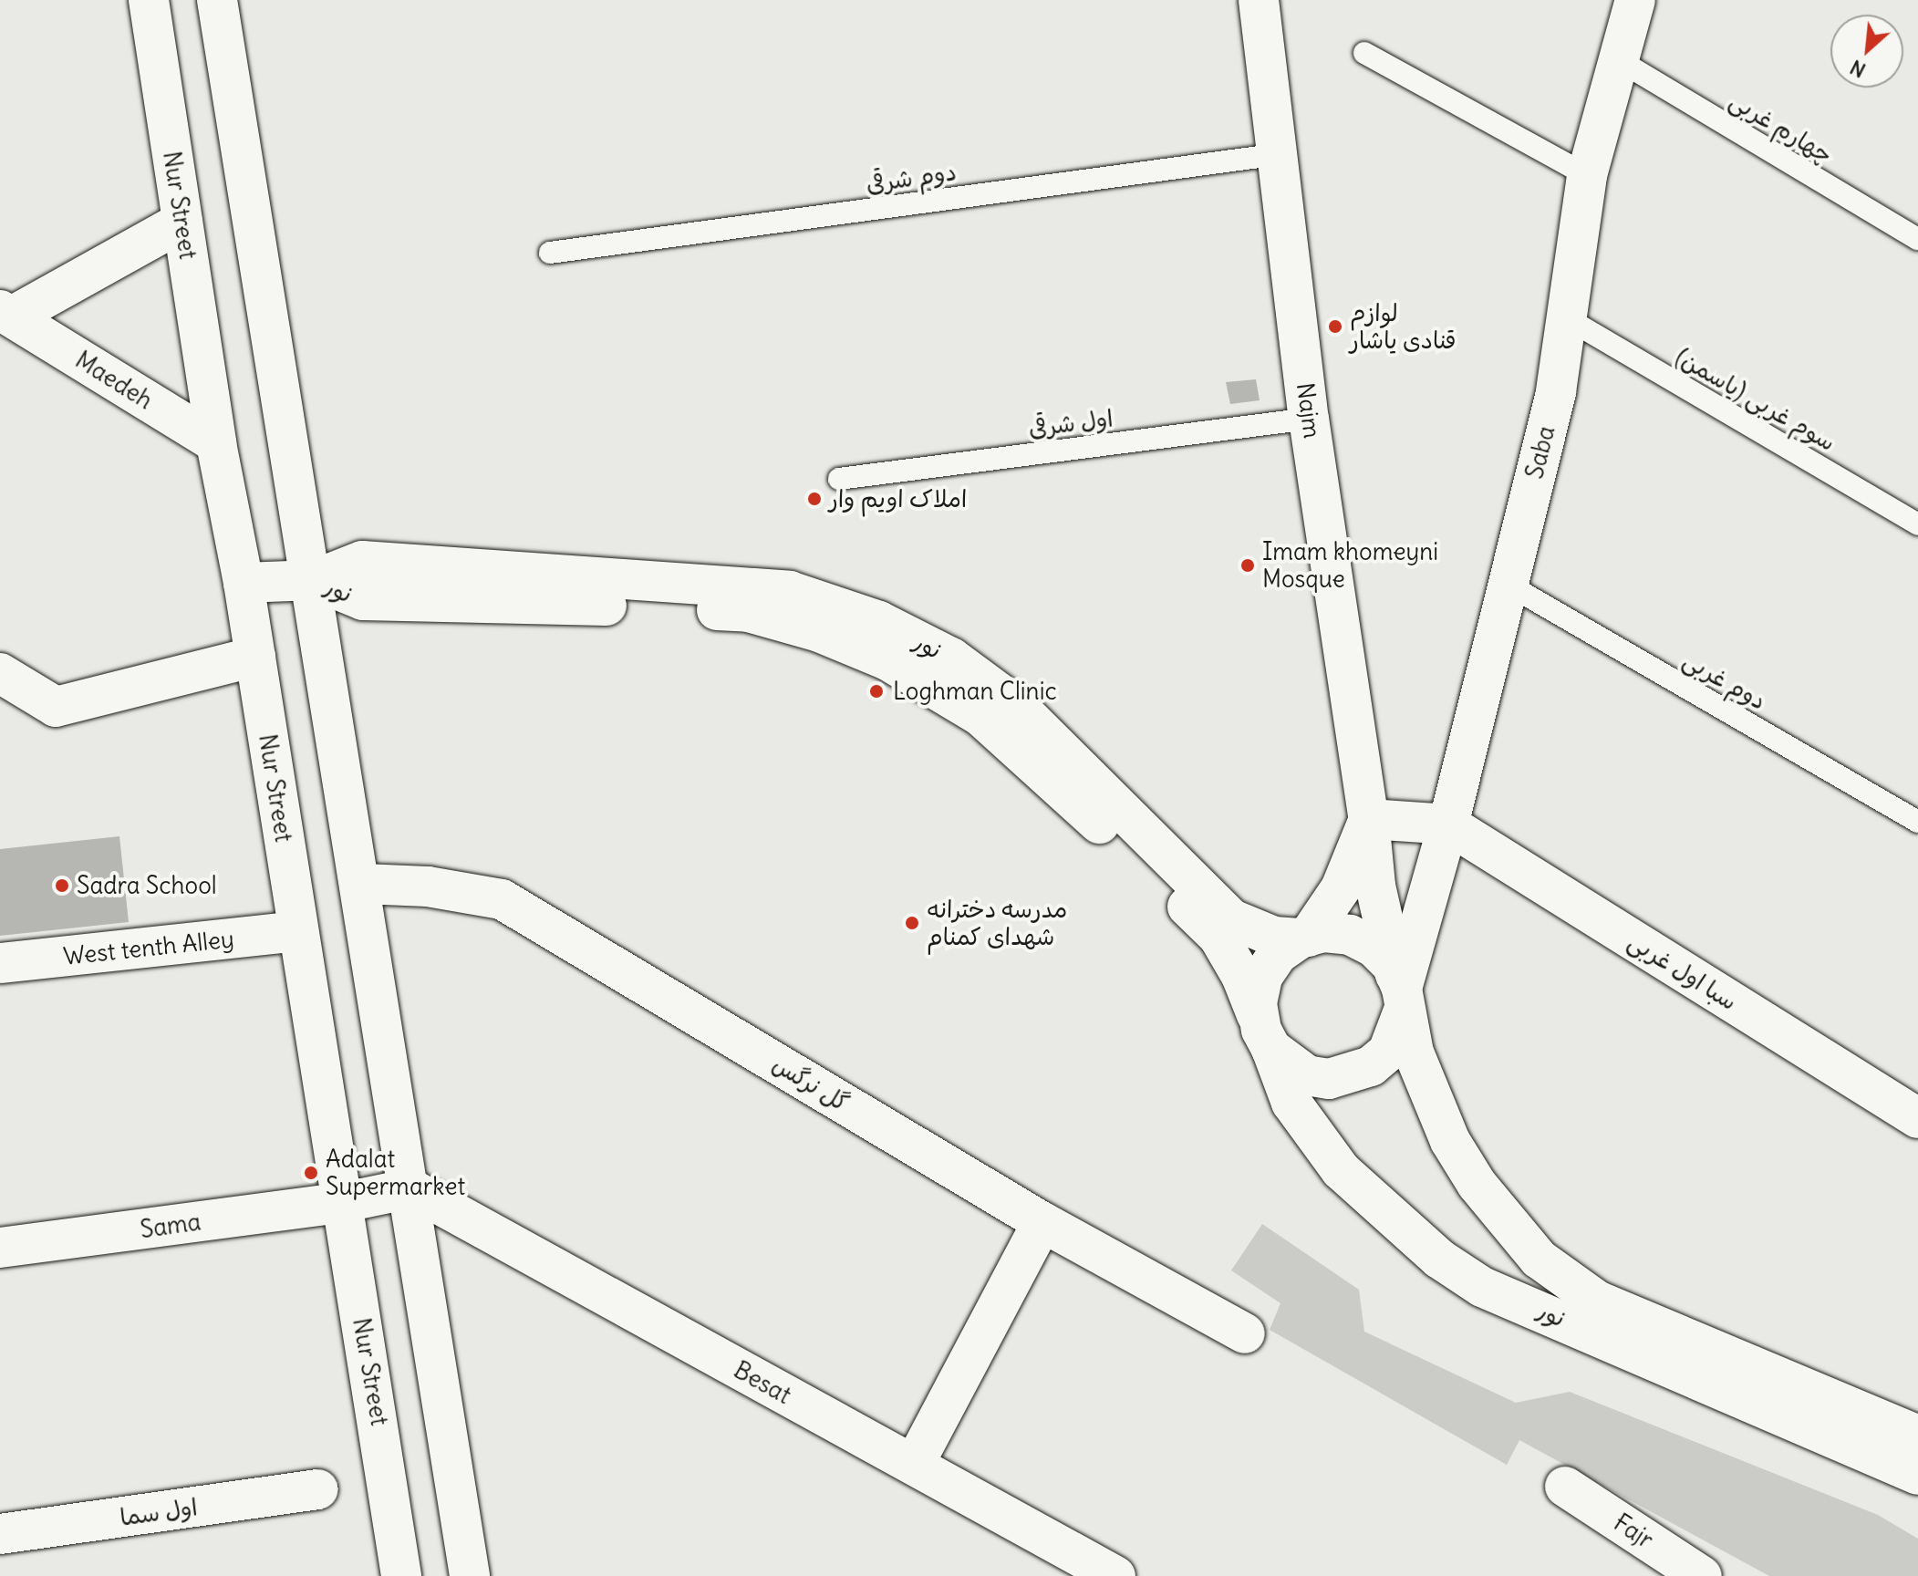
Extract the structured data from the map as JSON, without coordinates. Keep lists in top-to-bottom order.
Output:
{
  "streets": {
    "main road": [
      "Nur Street",
      "Maedeh",
      "Najm",
      "Saba",
      "نور",
      "West tenth Alley",
      "سبا اول غربی",
      "گل نرگس",
      "Sama",
      "Besat",
      "اول سما",
      "Fajr"
    ],
    "lane": [
      "چهارم غربی",
      "دوم شرقی",
      "سوم غربی (یاسمن)",
      "اول شرقی",
      "دوم غربی"
    ]
  },
  "crossings": [
    ["چهارم غربی", "Saba"],
    ["دوم شرقی", "Najm"],
    ["Nur Street", "Maedeh"],
    ["Nur Street", "West tenth Alley"],
    ["Nur Street", "Sama"],
    ["سوم غربی (یاسمن)", "Saba"],
    ["Najm", "اول شرقی"],
    ["Najm", "Saba"],
    ["Najm", "نور"],
    ["Saba", "نور"],
    ["Saba", "دوم غربی"],
    ["Saba", "سبا اول غربی"],
    ["Sama", "Besat"]
  ],
  "places": [
    "لوازم قنادی یاشار",
    "املاک اویم وار",
    "Imam khomeyni Mosque",
    "Loghman Clinic",
    "Sadra School",
    "مدرسه دخترانه شهدای کمنام",
    "Adalat Supermarket"
  ],
  "north": "bottom left"
}
